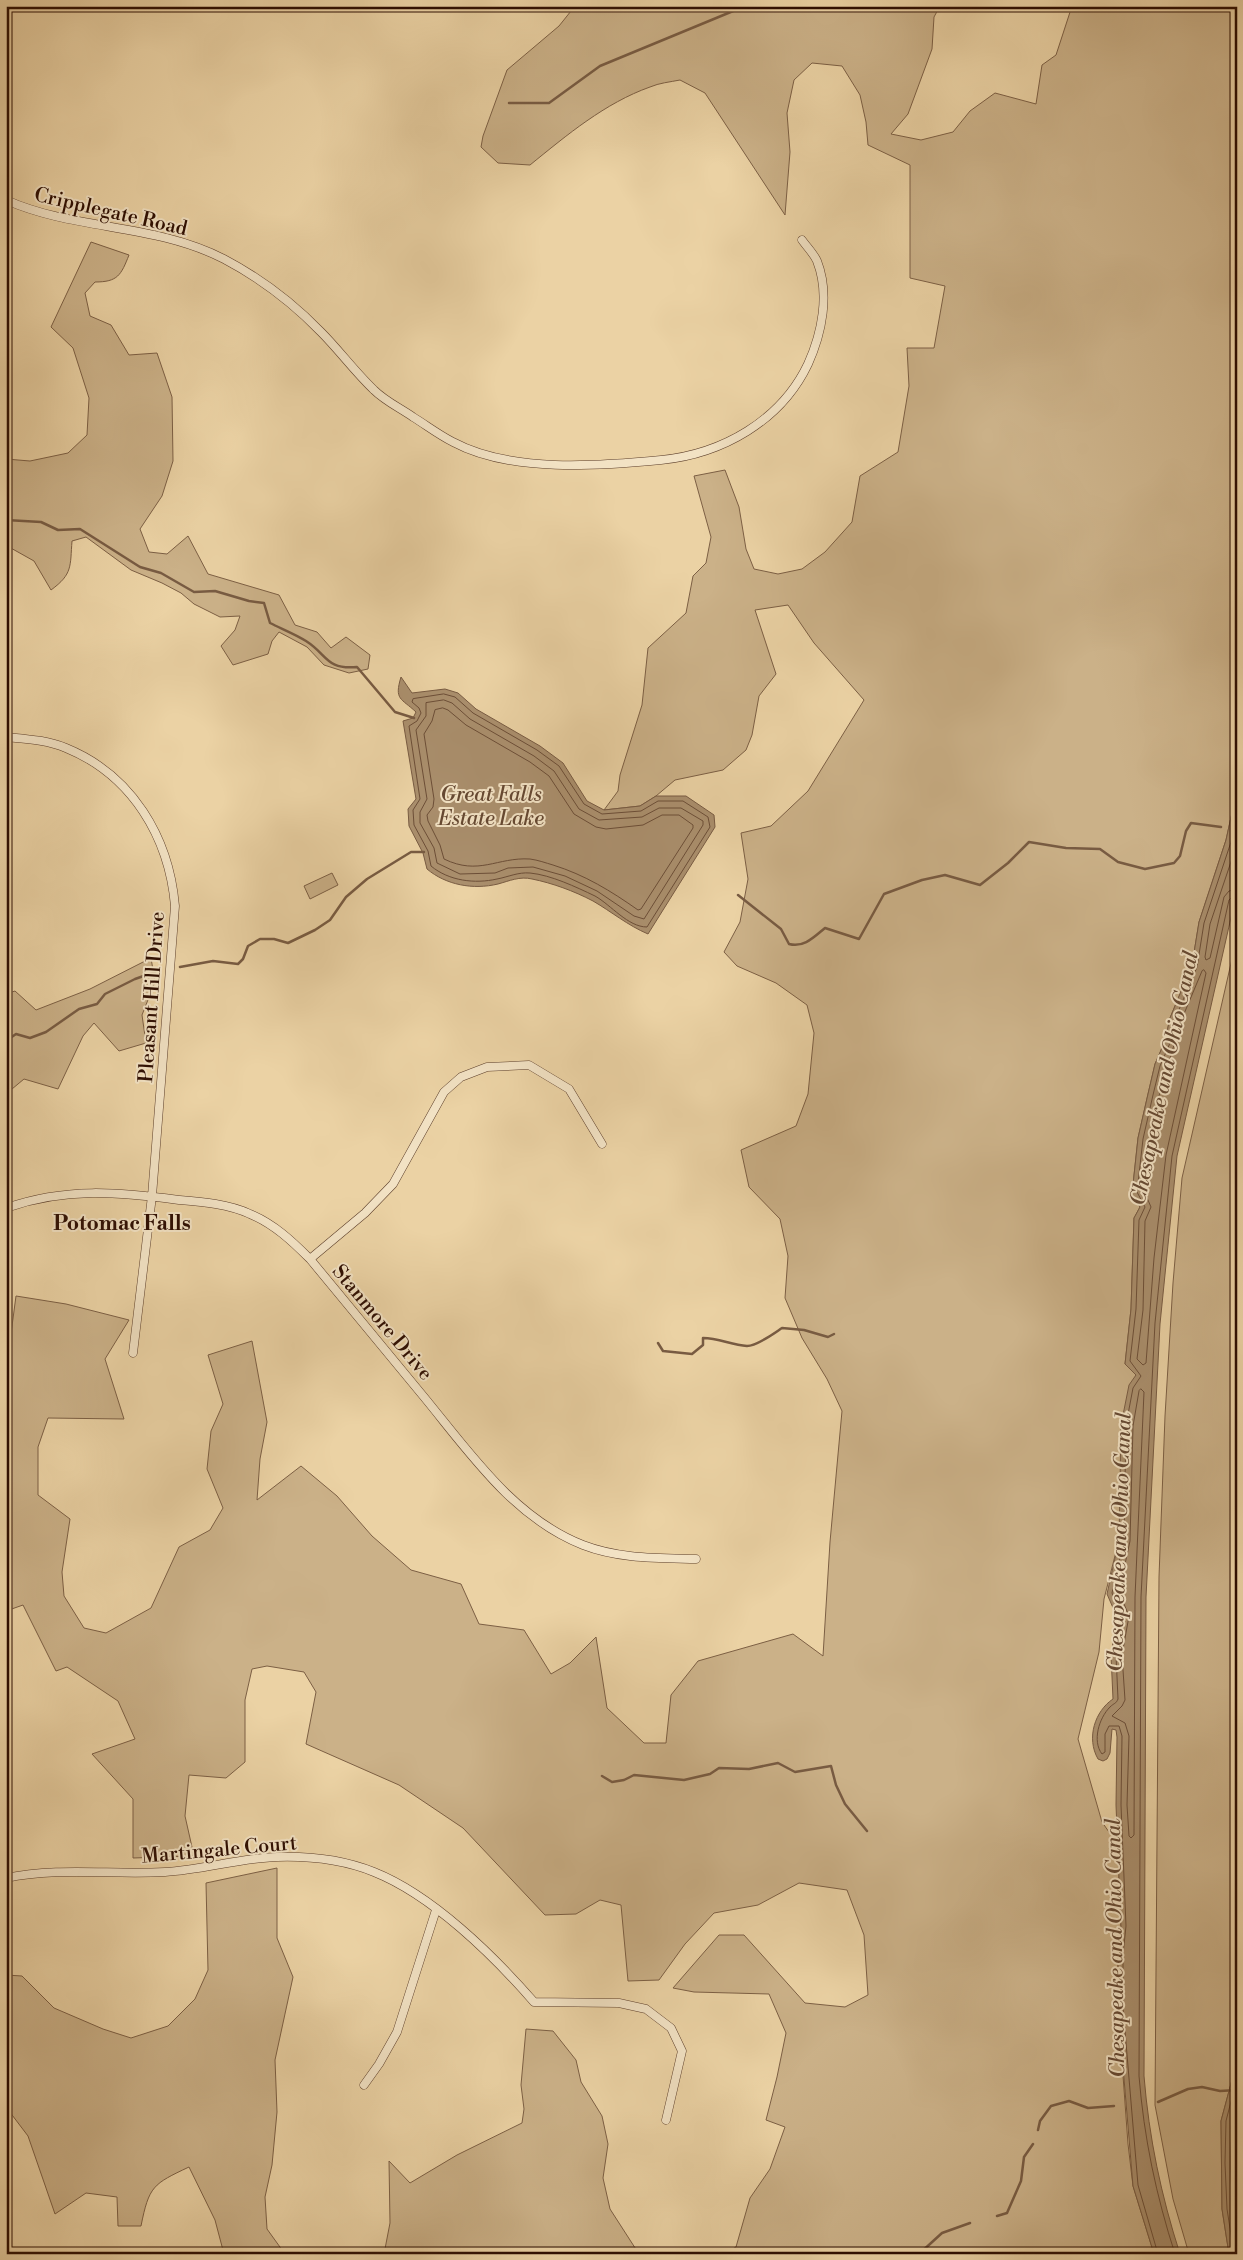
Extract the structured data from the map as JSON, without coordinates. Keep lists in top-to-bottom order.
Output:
{
  "streets": {
    "street": [
      "Cripplegate Road",
      "Pleasant Hill Drive",
      "Stanmore Drive",
      "Martingale Court"
    ]
  },
  "crossings": [
    ["Pleasant Hill Drive", "Stanmore Drive"]
  ],
  "districts": ["Potomac Falls"],
  "water": ["Great Falls Estate Lake", "Chesapeake and Ohio Canal"]
}
